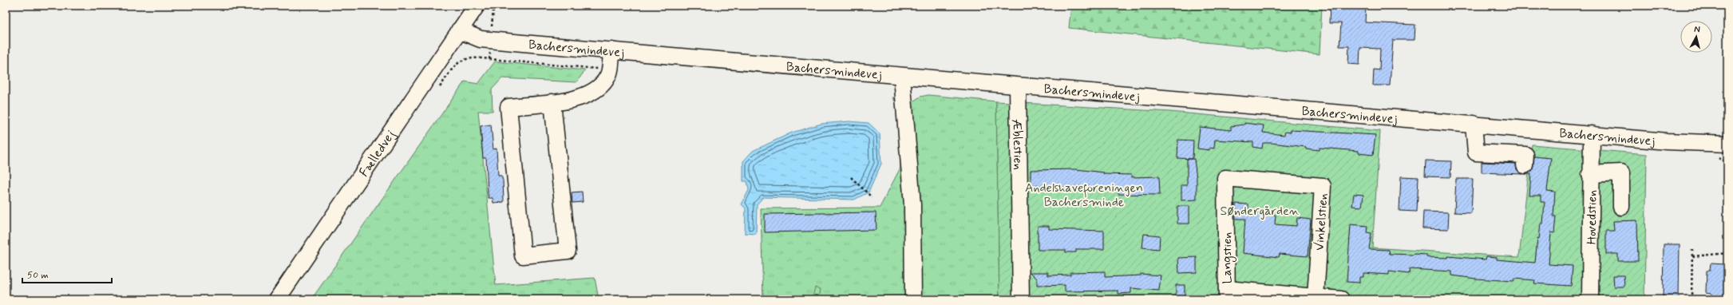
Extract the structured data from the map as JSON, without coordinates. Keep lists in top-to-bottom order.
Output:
{
  "streets": {
    "street": [
      "Bachersmindevej",
      "Æblestien",
      "Fælledvej",
      "Hovedstien",
      "Vinkelstien",
      "Langstien"
    ]
  },
  "crossings": [
    ["Bachersmindevej", "Æblestien"],
    ["Bachersmindevej", "Fælledvej"],
    ["Bachersmindevej", "Hovedstien"],
    ["Vinkelstien", "Langstien"]
  ],
  "parks": ["Andelshaveforeningen Bachersminde", "Søndergården"],
  "scale_bar": "50 m",
  "north": "top"
}
